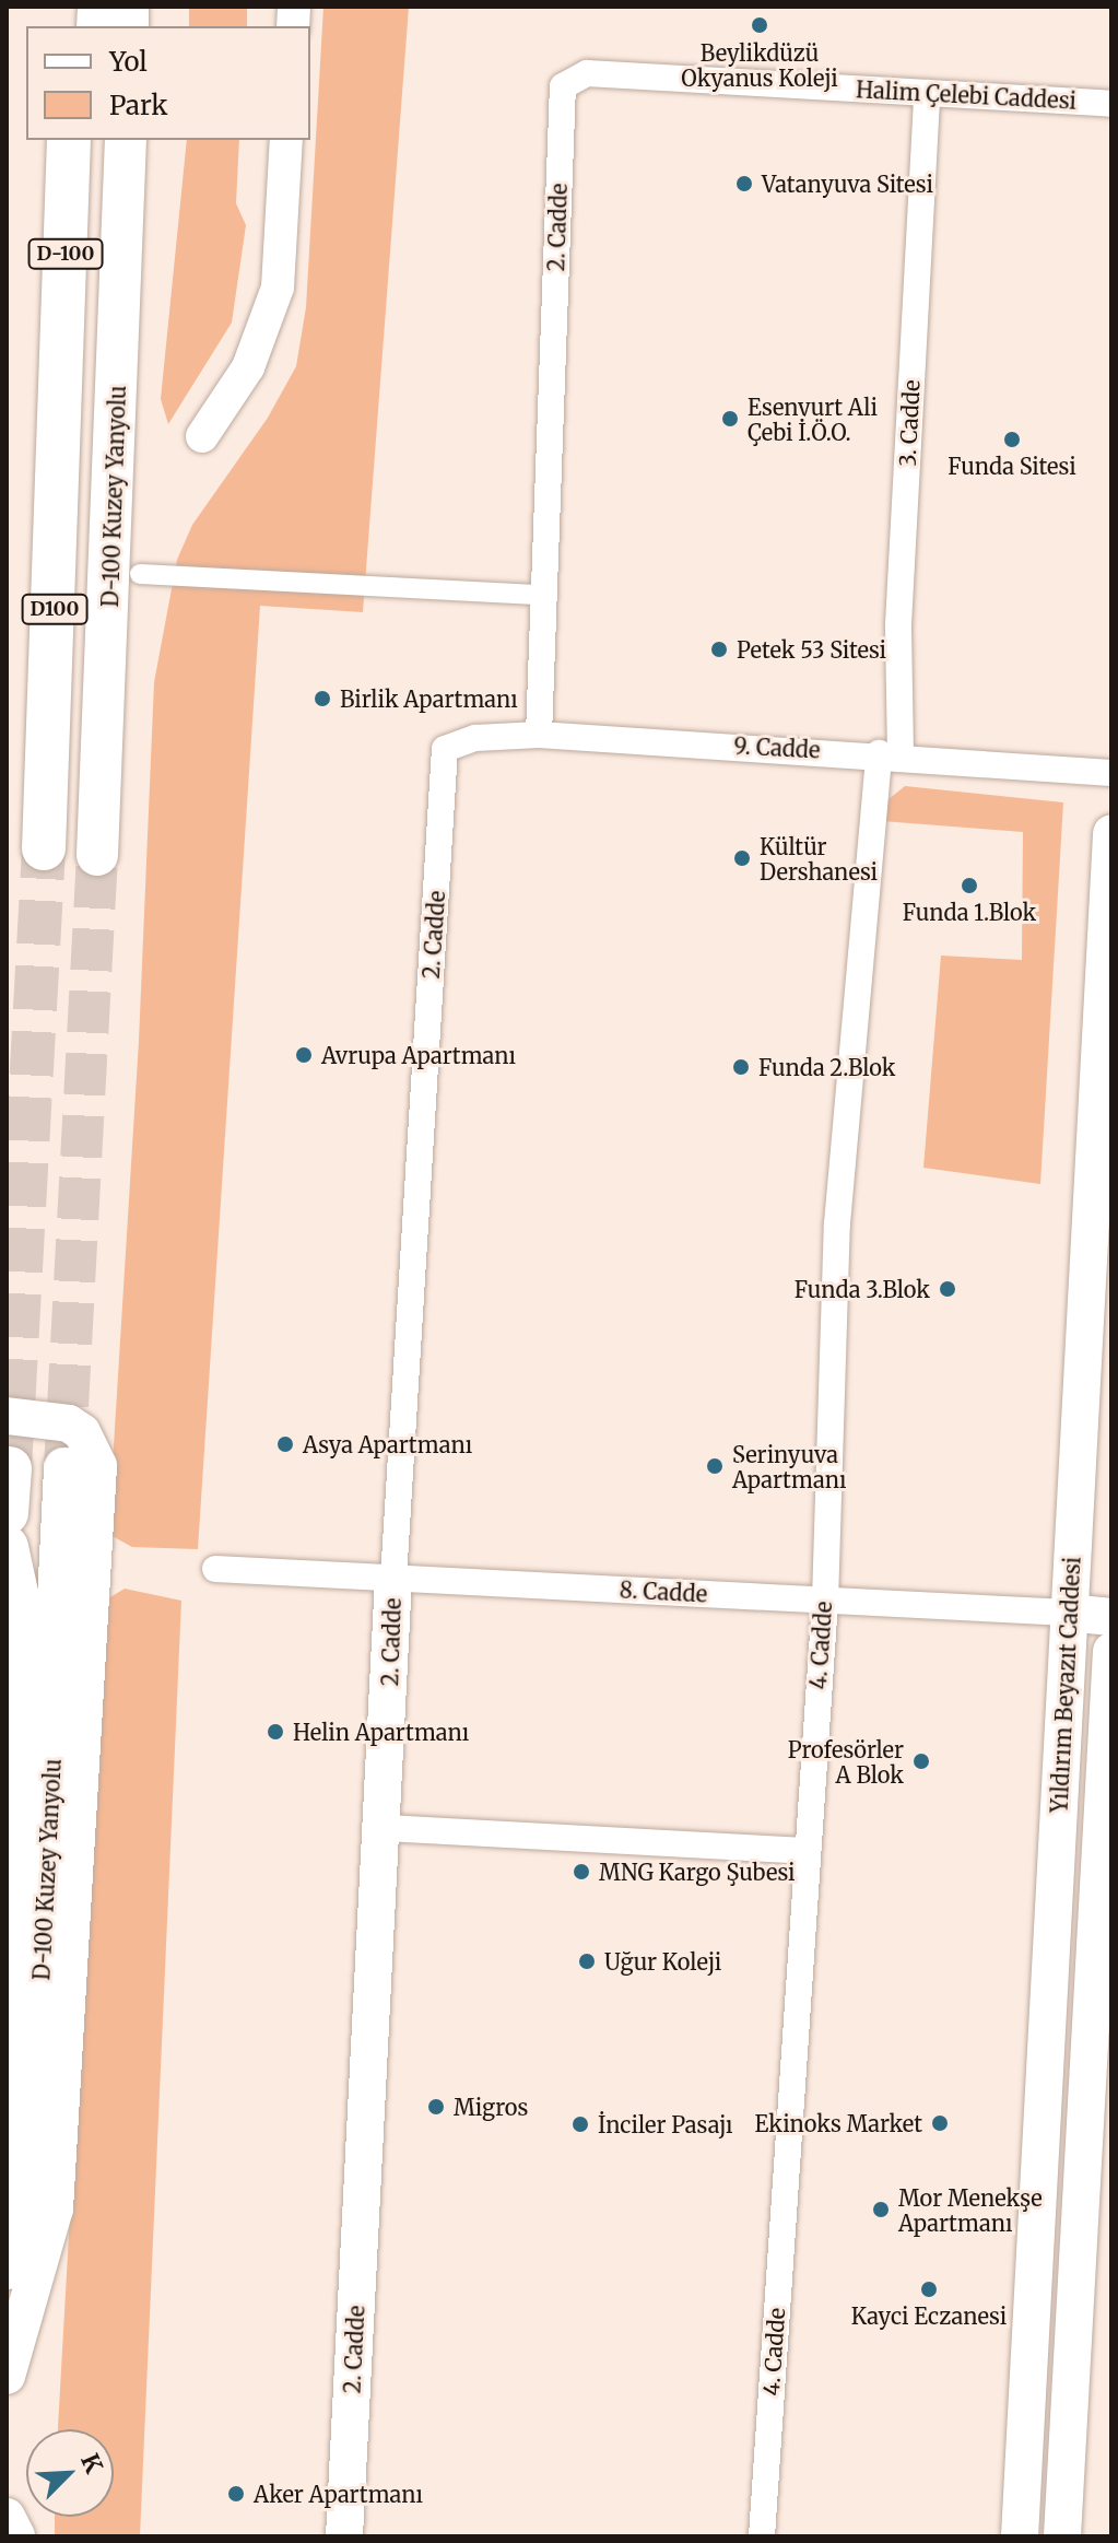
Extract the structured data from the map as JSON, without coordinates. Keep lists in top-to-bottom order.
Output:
{
  "streets": {
    "highway": ["D-100", "D100"],
    "main road": [
      "2. Cadde",
      "D-100 Kuzey Yanyolu",
      "8. Cadde",
      "Yıldırım Beyazıt Caddesi"
    ],
    "street": [
      "Halim Çelebi Caddesi",
      "3. Cadde",
      "9. Cadde",
      "4. Cadde"
    ]
  },
  "crossings": [
    ["Halim Çelebi Caddesi", "2. Cadde"],
    ["Halim Çelebi Caddesi", "3. Cadde"],
    ["2. Cadde", "9. Cadde"],
    ["2. Cadde", "8. Cadde"],
    ["D-100", "D100"],
    ["3. Cadde", "9. Cadde"],
    ["3. Cadde", "4. Cadde"],
    ["9. Cadde", "4. Cadde"],
    ["8. Cadde", "4. Cadde"],
    ["8. Cadde", "Yıldırım Beyazıt Caddesi"]
  ],
  "places": [
    "Beylikdüzü Okyanus Koleji",
    "Vatanyuva Sitesi",
    "Esenyurt Ali Çebi İ.Ö.O.",
    "Funda Sitesi",
    "Petek 53 Sitesi",
    "Birlik Apartmanı",
    "Kültür Dershanesi",
    "Funda 1.Blok",
    "Avrupa Apartmanı",
    "Funda 2.Blok",
    "Funda 3.Blok",
    "Asya Apartmanı",
    "Serinyuva Apartmanı",
    "Helin Apartmanı",
    "Profesörler A Blok",
    "MNG Kargo Şubesi",
    "Uğur Koleji",
    "Migros",
    "Ekinoks Market",
    "İnciler Pasajı",
    "Mor Menekşe Apartmanı",
    "Kayci Eczanesi",
    "Aker Apartmanı"
  ],
  "legend": ["Yol", "Park"],
  "north": "top right"
}
